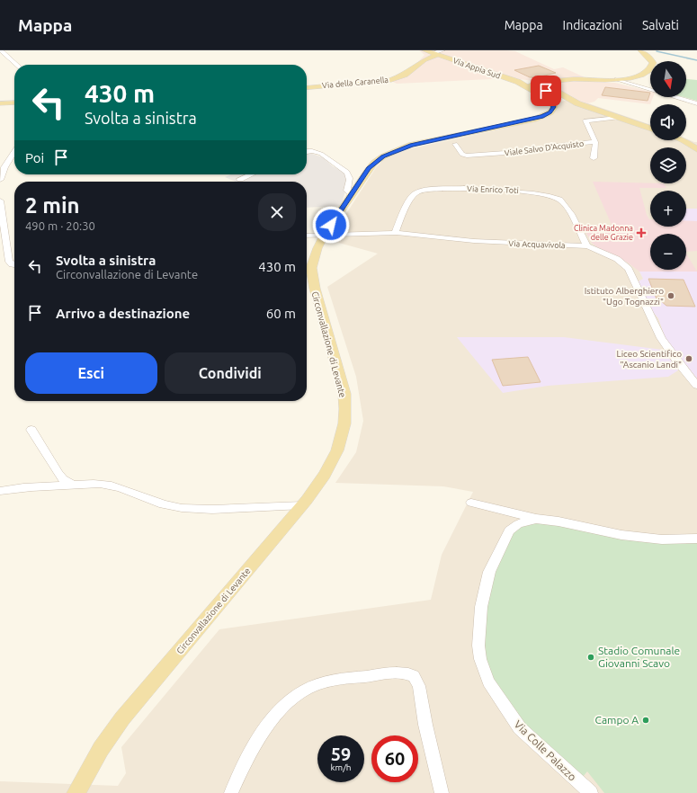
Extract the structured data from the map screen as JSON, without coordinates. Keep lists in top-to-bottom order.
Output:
{
  "streets": {
    "main road": [
      "Via Appia Sud",
      "Via della Caranella",
      "Viale Salvo D'Acquisto",
      "Circonvallazione di Levante"
    ],
    "street": ["Via Enrico Toti", "Via Acquavivola", "Via Colle Palazzo"]
  },
  "crossings": [
    ["Via Appia Sud", "Via della Caranella"],
    ["Via Appia Sud", "Viale Salvo D'Acquisto"],
    ["Via Appia Sud", "Circonvallazione di Levante"],
    ["Viale Salvo D'Acquisto", "Circonvallazione di Levante"],
    ["Via Enrico Toti", "Via Acquavivola"],
    ["Via Acquavivola", "Circonvallazione di Levante"]
  ],
  "places": {
    "health": ["Clinica Madonna delle Grazie"],
    "other": [
      "Istituto Alberghiero \"Ugo Tognazzi\"",
      "Liceo Scientifico \"Ascanio Landi\"",
      "Stadio Comunale Giovanni Scavo",
      "Campo A"
    ]
  },
  "north": "bottom",
  "page": {
    "header": "Mappa",
    "nav": ["Mappa", "Indicazioni", "Salvati"],
    "map_buttons": ["+", "−"],
    "turn": ["430 m", "Svolta a sinistra"],
    "then": "Poi",
    "heading": ["2 min", "490 m · 20:30"],
    "list": [
      {
        "name": "Svolta a sinistra",
        "note": "Circonvallazione di Levante",
        "value": "430 m"
      },
      {
        "name": "Arrivo a destinazione",
        "value": "60 m"
      }
    ],
    "buttons": ["Esci", "Condividi"],
    "speed": "59 km/h",
    "limit": "60"
  }
}
